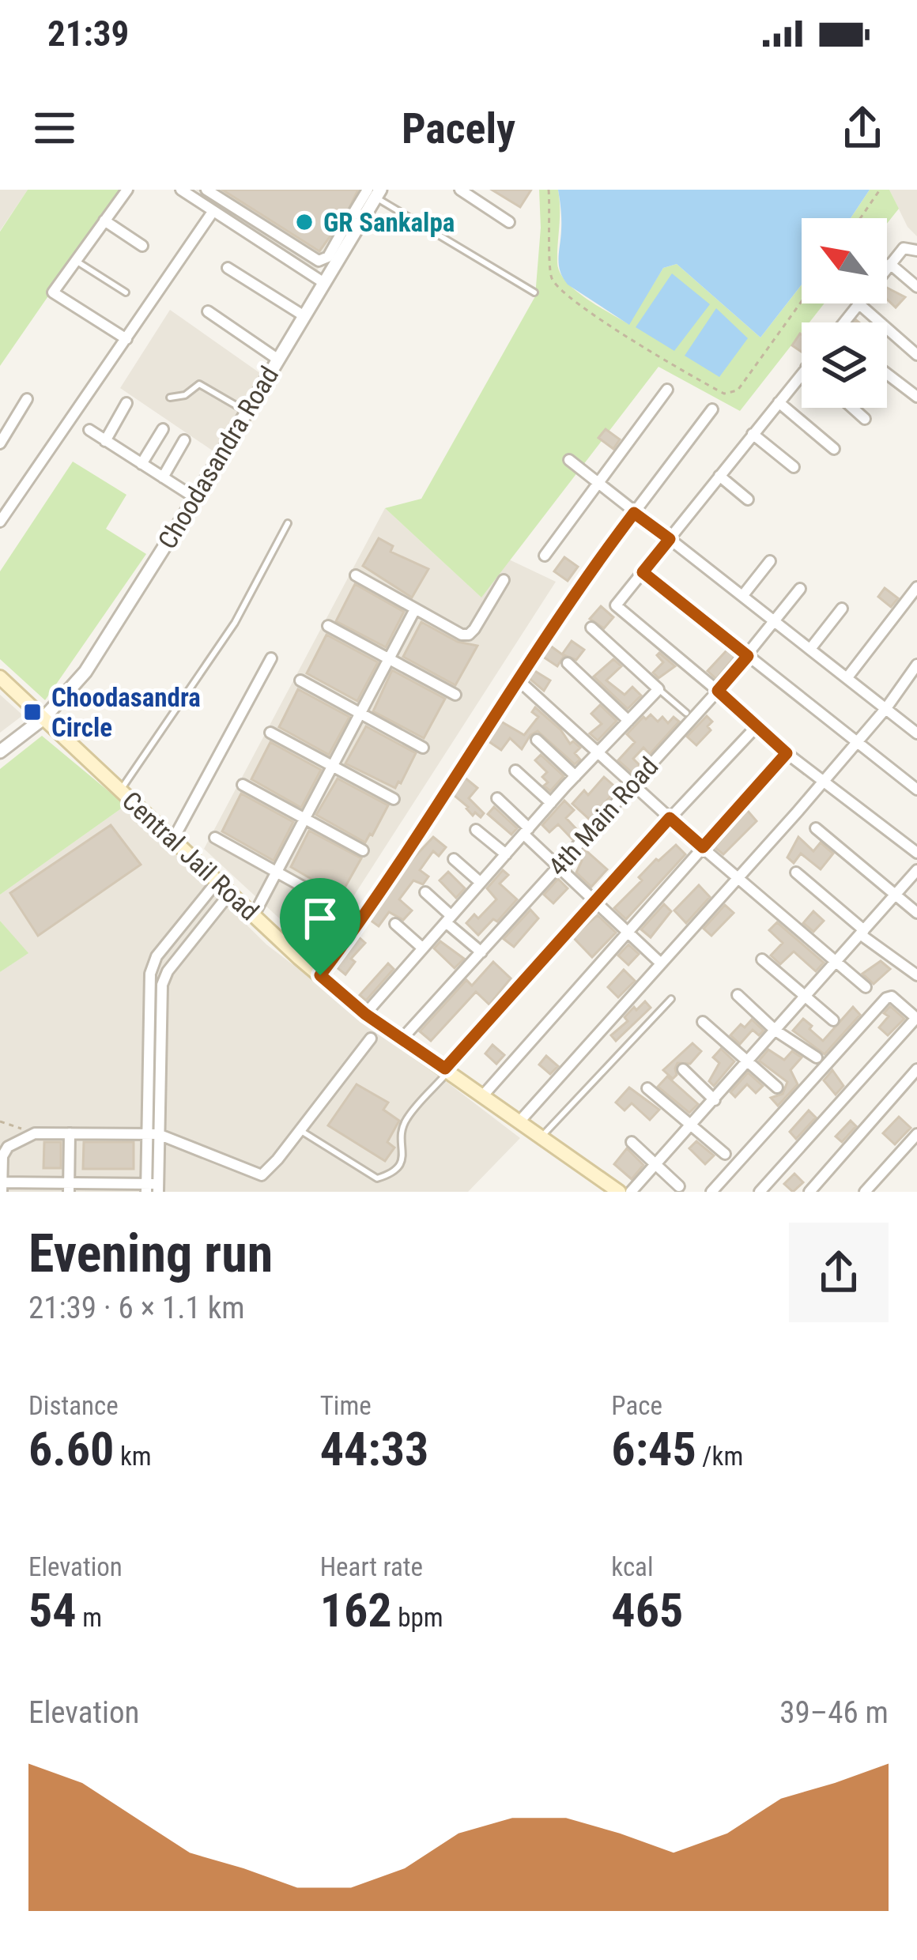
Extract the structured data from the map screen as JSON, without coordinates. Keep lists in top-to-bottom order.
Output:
{
  "streets": {
    "main road": ["Central Jail Road"],
    "street": ["Choodasandra Road", "4th Main Road"]
  },
  "crossings": [
    ["Choodasandra Road", "Central Jail Road"],
    ["4th Main Road", "Central Jail Road"]
  ],
  "places": {
    "other": ["GR Sankalpa"],
    "transit": ["Choodasandra Circle"]
  },
  "north": "top left",
  "page": {
    "status": "21:39",
    "header": "Pacely",
    "heading": ["Evening run", "21:39 · 6 × 1.1 km"],
    "stats": [
      ["Distance", "6.60 km"],
      ["Time", "44:33"],
      ["Pace", "6:45 /km"],
      ["Elevation", "54 m"],
      ["Heart rate", "162 bpm"],
      ["kcal", "465"]
    ],
    "chart": ["Elevation", "39–46 m"]
  }
}
